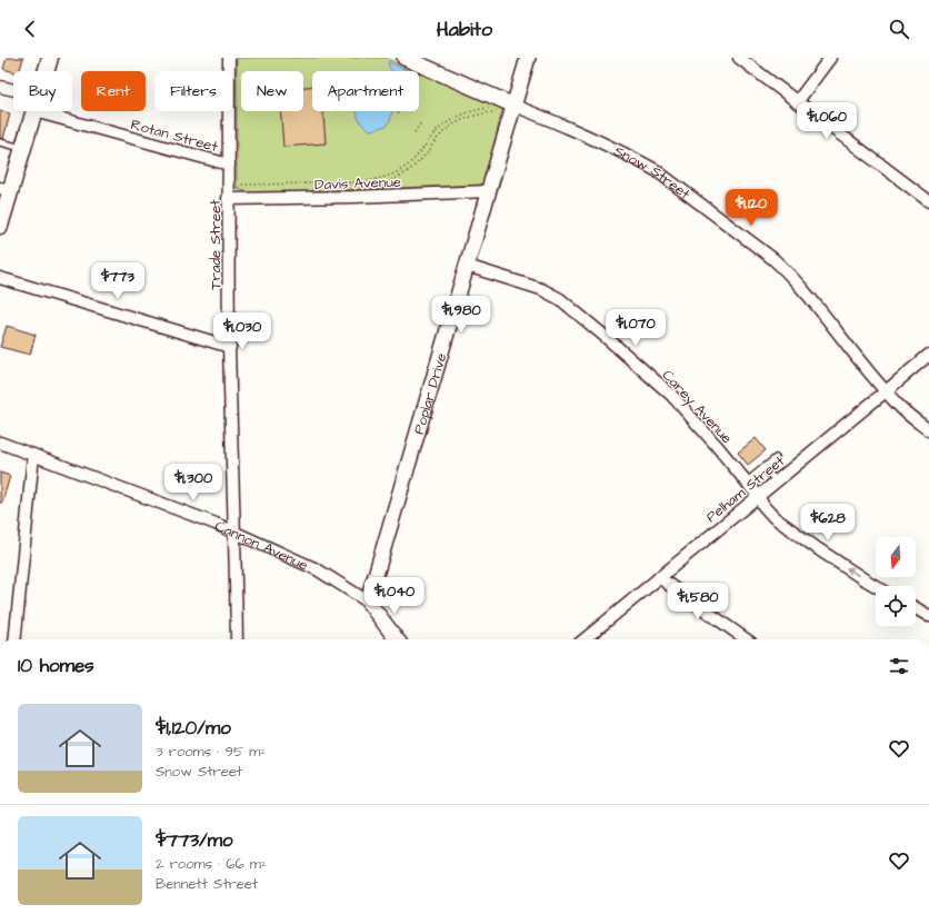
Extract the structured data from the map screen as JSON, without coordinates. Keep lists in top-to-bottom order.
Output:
{
  "streets": {
    "street": [
      "Rotan Street",
      "Snow Street",
      "Davis Avenue",
      "Trade Street",
      "Poplar Drive",
      "Carey Avenue",
      "Pelham Street",
      "Cannon Avenue"
    ]
  },
  "crossings": [
    ["Rotan Street", "Trade Street"],
    ["Snow Street", "Poplar Drive"],
    ["Snow Street", "Pelham Street"],
    ["Davis Avenue", "Trade Street"],
    ["Davis Avenue", "Poplar Drive"],
    ["Trade Street", "Cannon Avenue"],
    ["Poplar Drive", "Carey Avenue"],
    ["Poplar Drive", "Cannon Avenue"],
    ["Carey Avenue", "Pelham Street"]
  ],
  "north": "bottom",
  "page": {
    "header": "Habito",
    "chip": [
      "Buy",
      "Rent",
      "Filters",
      "New",
      "Apartment"
    ],
    "price": [
      "$1,060",
      "$1,120",
      "$773",
      "$1,980",
      "$1,070",
      "$1,030",
      "$1,300",
      "$628",
      "$1,040",
      "$1,580"
    ],
    "heading": "10 homes",
    "list": [
      {
        "name": "$1,120/mo",
        "note": "3 rooms · 95 m² · Snow Street"
      },
      {
        "name": "$773/mo",
        "note": "2 rooms · 66 m² · Bennett Street"
      }
    ]
  }
}
